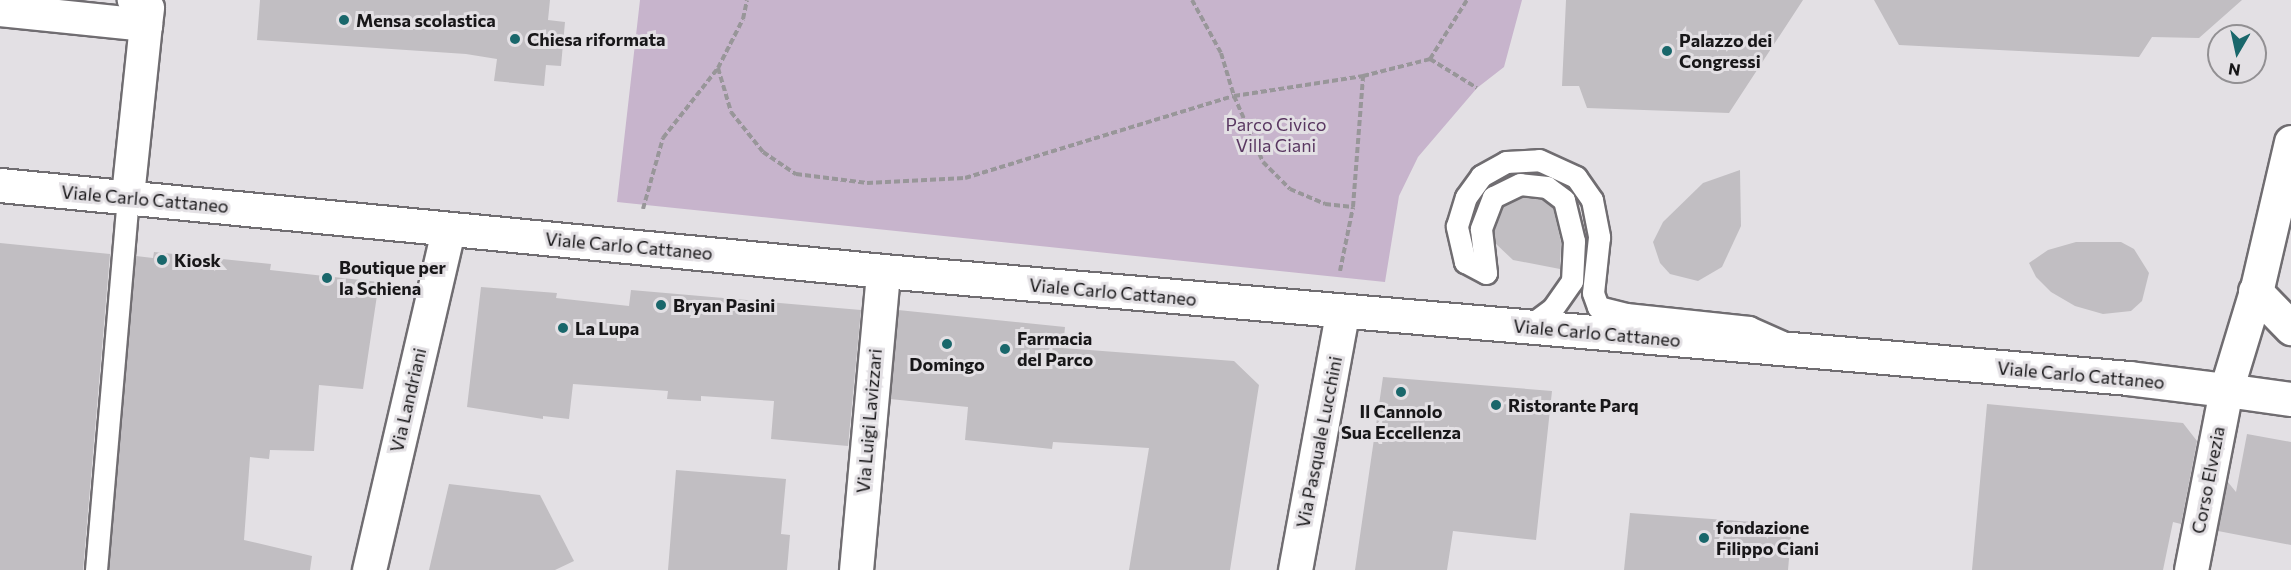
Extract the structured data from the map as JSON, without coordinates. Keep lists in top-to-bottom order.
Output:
{
  "streets": {
    "main road": [
      "Viale Carlo Cattaneo",
      "Via Landriani",
      "Via Luigi Lavizzari",
      "Via Pasquale Lucchini",
      "Corso Elvezia"
    ]
  },
  "crossings": [
    ["Viale Carlo Cattaneo", "Via Landriani"],
    ["Viale Carlo Cattaneo", "Via Luigi Lavizzari"],
    ["Viale Carlo Cattaneo", "Via Pasquale Lucchini"],
    ["Viale Carlo Cattaneo", "Corso Elvezia"]
  ],
  "parks": ["Parco Civico Villa Ciani"],
  "places": [
    "Mensa scolastica",
    "Chiesa riformata",
    "Palazzo dei Congressi",
    "Kiosk",
    "Boutique per la Schiena",
    "Bryan Pasini",
    "La Lupa",
    "Domingo",
    "Farmacia del Parco",
    "Il Cannolo Sua Eccellenza",
    "Ristorante Parq",
    "fondazione Filippo Ciani"
  ],
  "north": "bottom"
}
